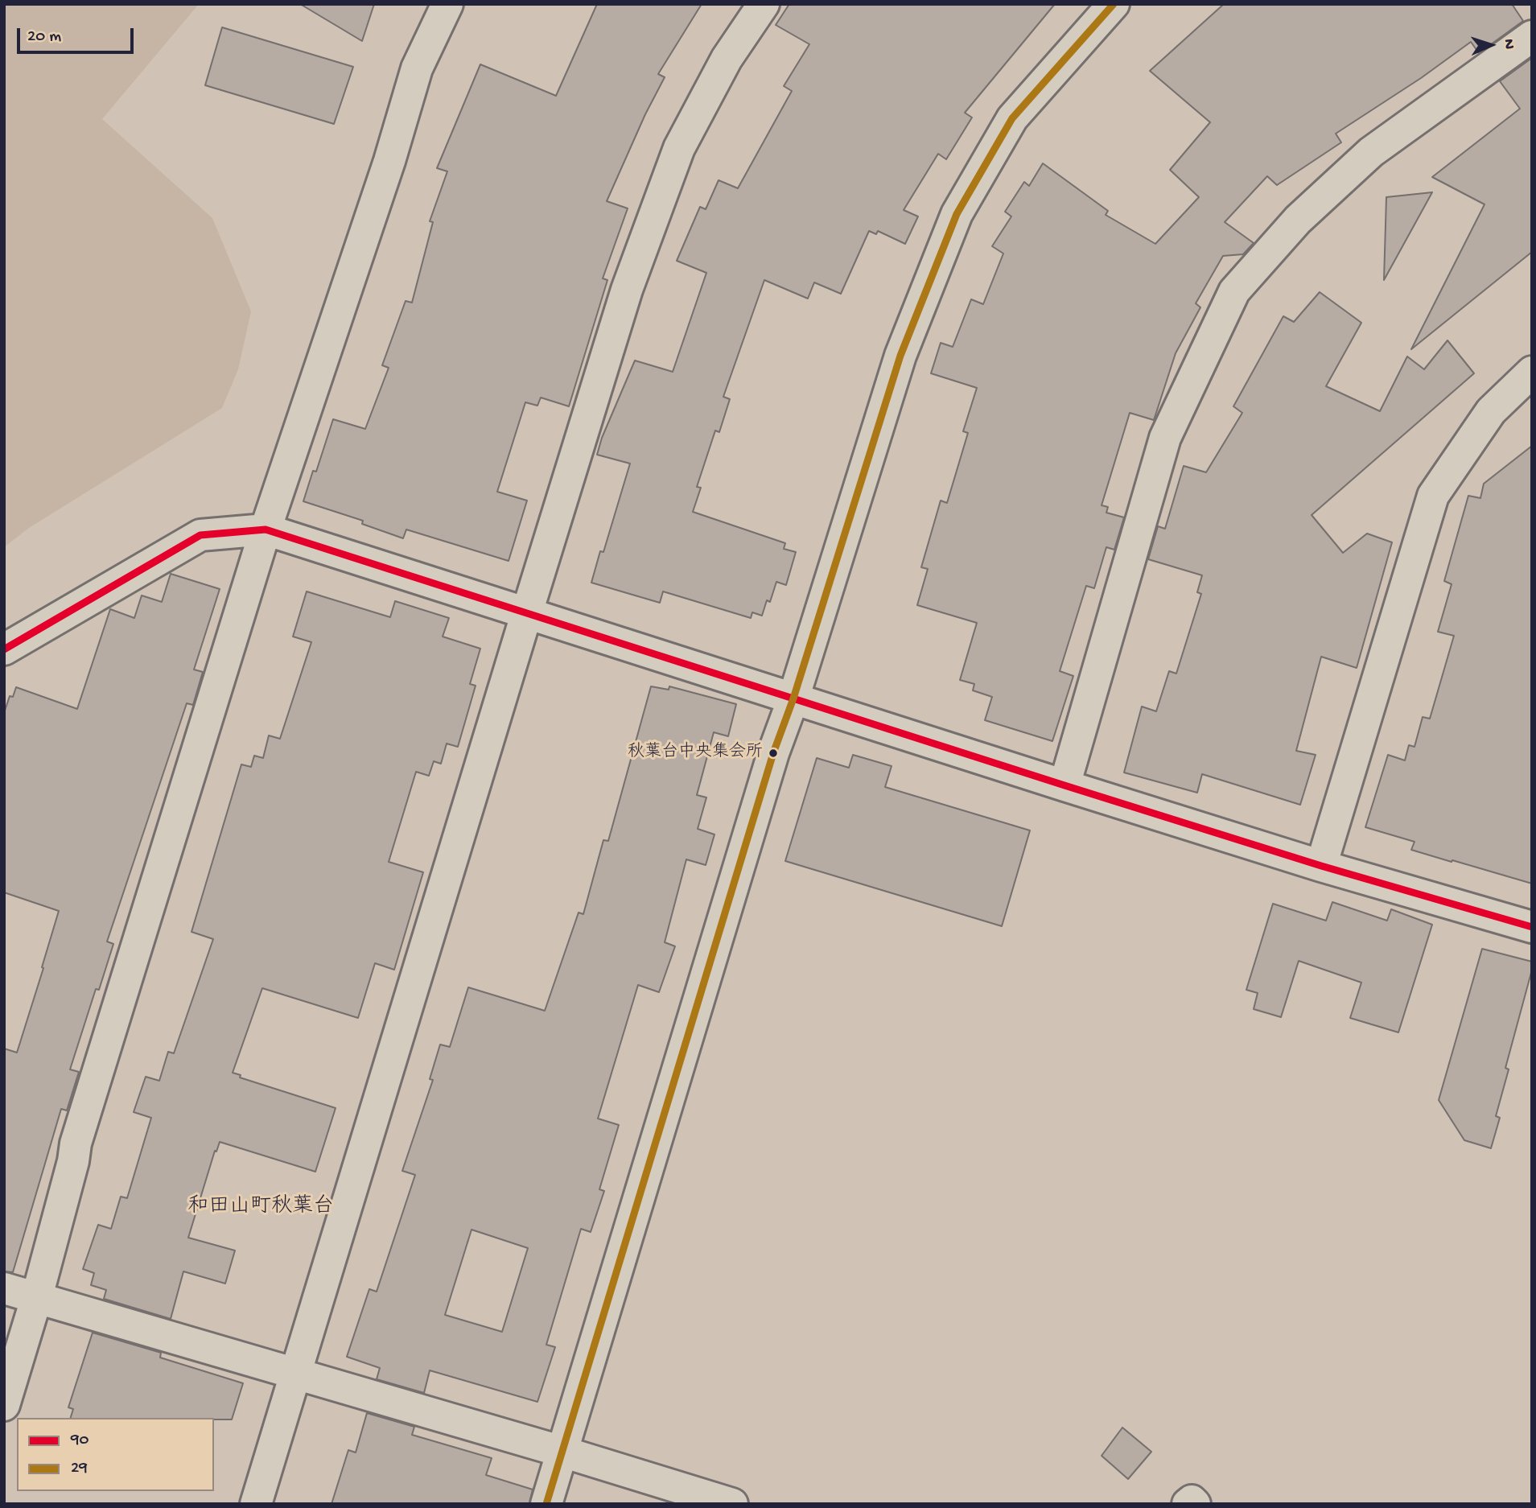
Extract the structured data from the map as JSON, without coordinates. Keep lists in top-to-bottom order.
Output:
{
  "districts": ["和田山町秋葉台"],
  "places": ["秋葉台中央集会所"],
  "lines": ["transit line 29", "transit line 90"],
  "legend": ["90", "29"],
  "scale_bar": "20 m",
  "north": "right"
}
